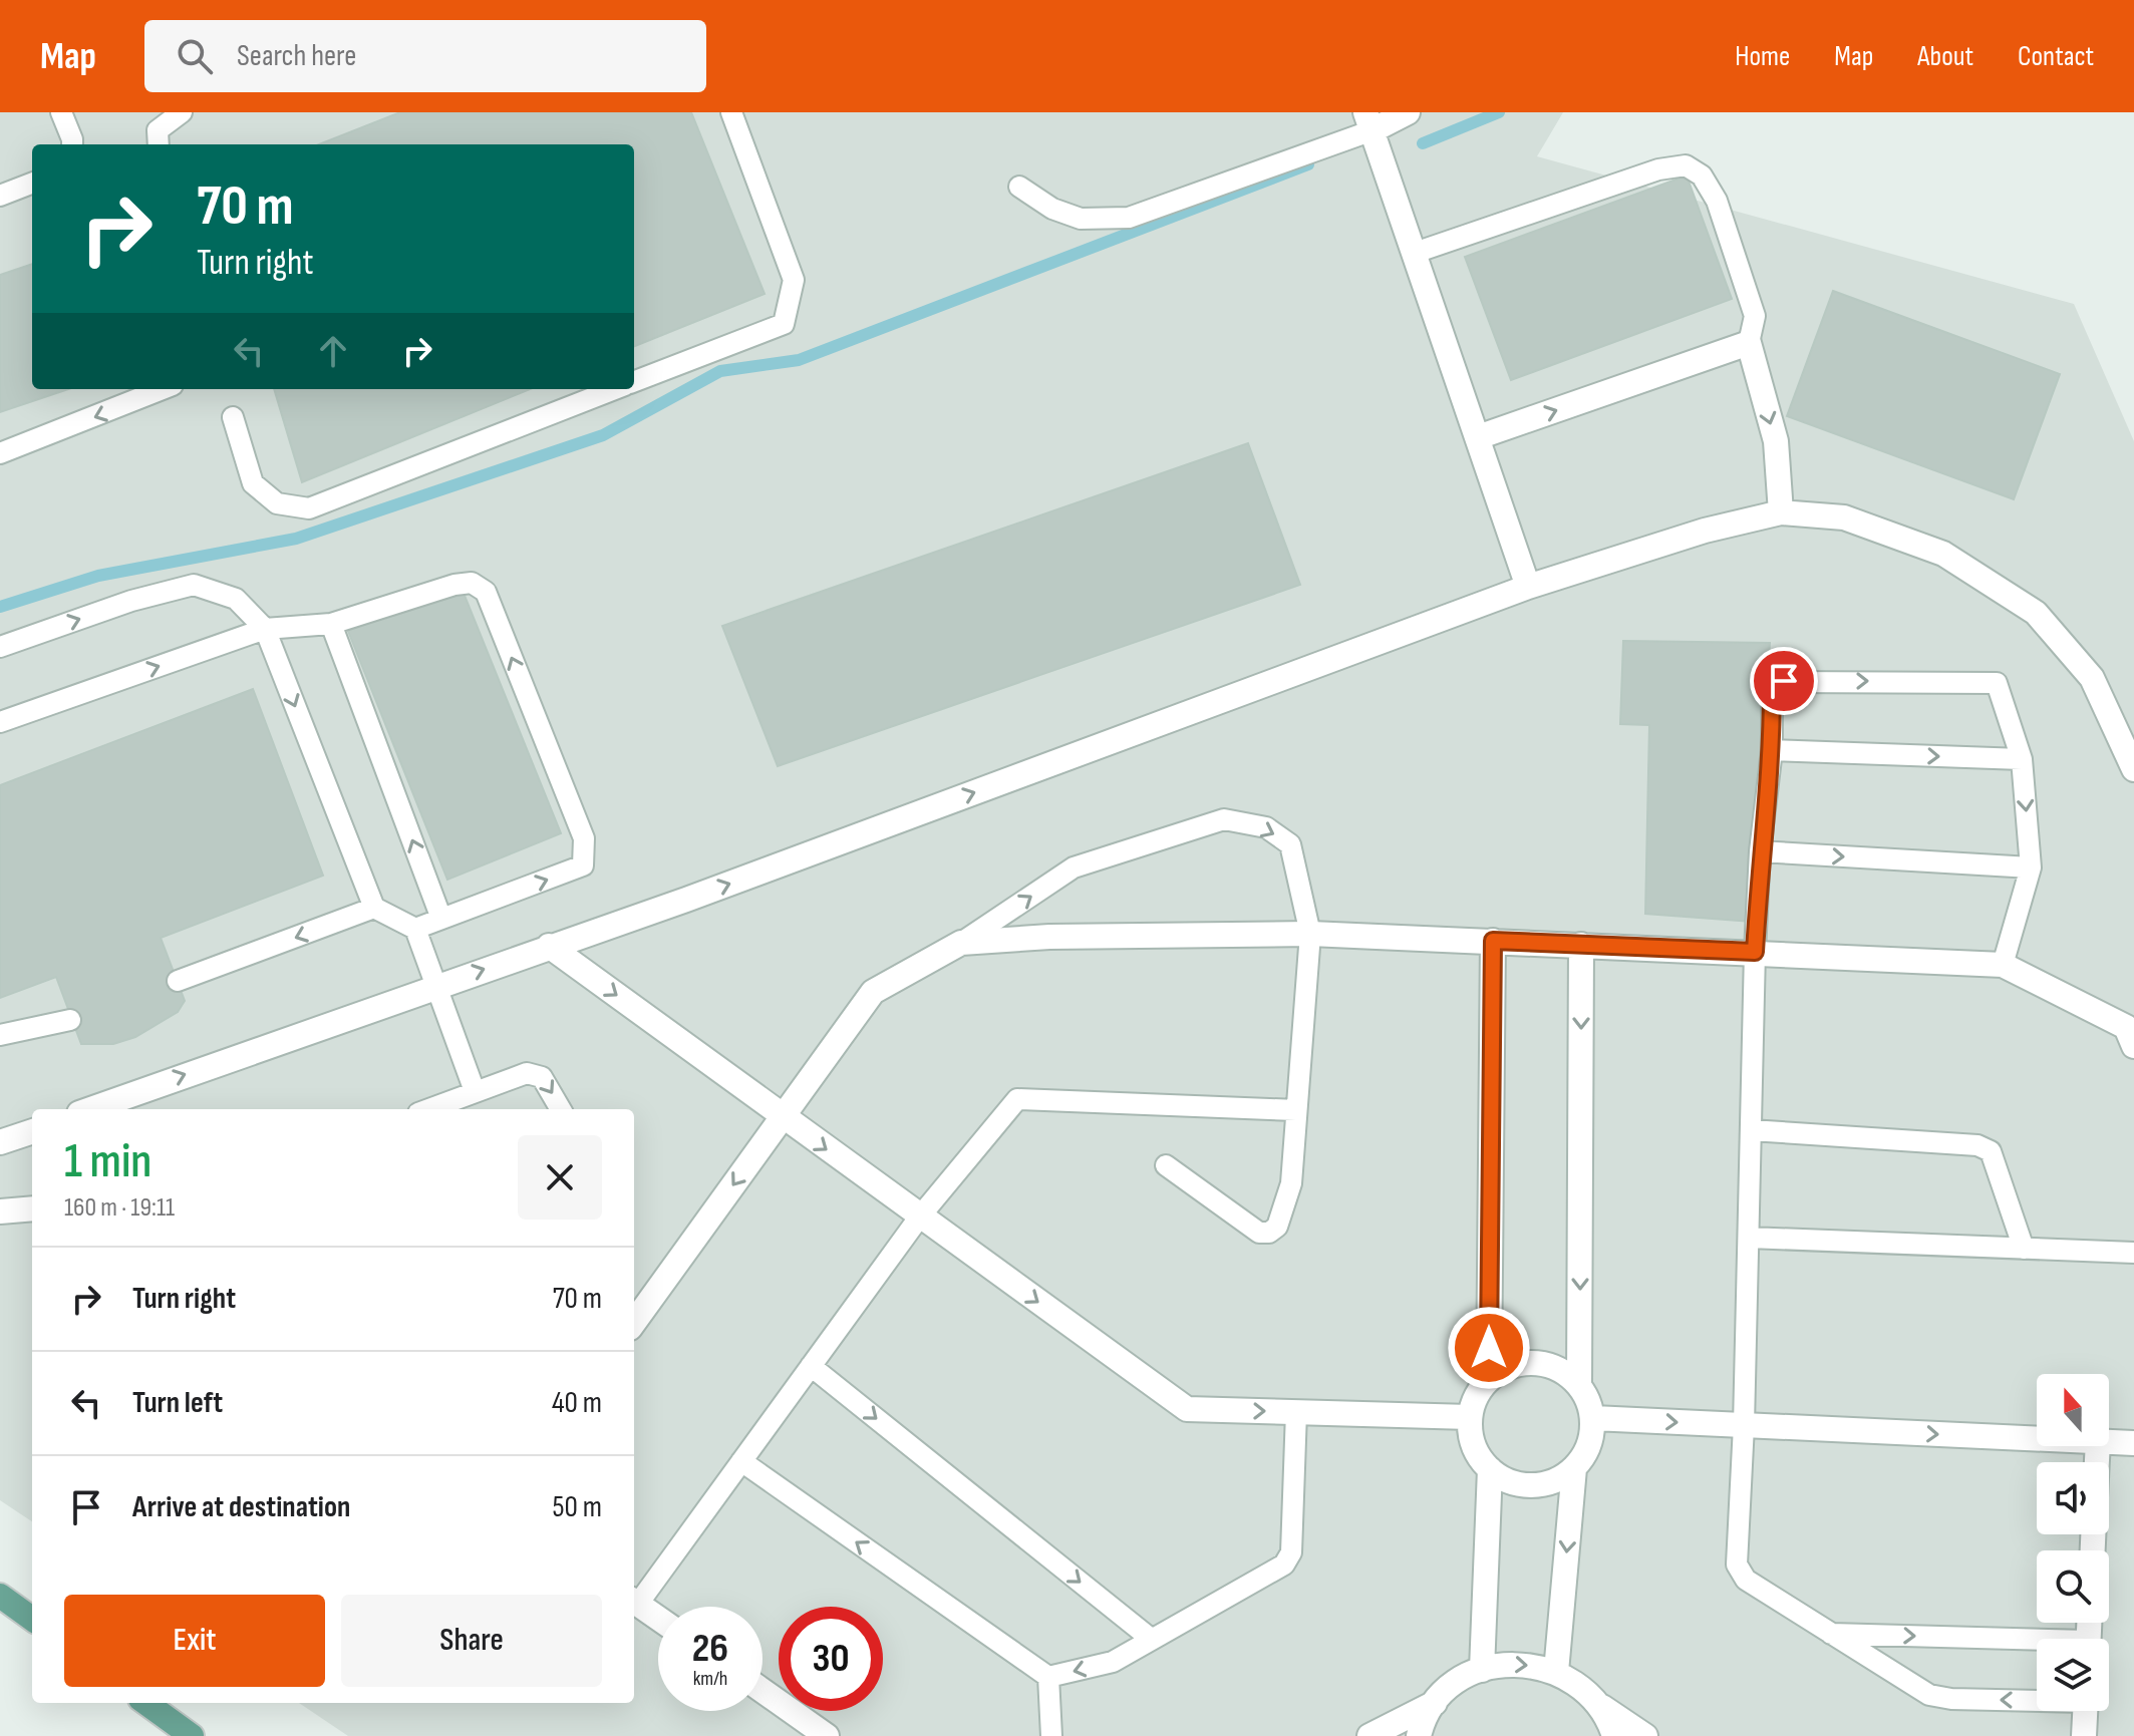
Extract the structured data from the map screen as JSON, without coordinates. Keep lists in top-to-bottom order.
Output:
{
  "north": "top",
  "page": {
    "header": "Map",
    "search": "Search here",
    "nav": [
      "Home",
      "Map",
      "About",
      "Contact"
    ],
    "turn": ["70 m", "Turn right"],
    "heading": ["1 min", "160 m · 19:11"],
    "list": [
      {
        "name": "Turn right",
        "value": "70 m"
      },
      {
        "name": "Turn left",
        "value": "40 m"
      },
      {
        "name": "Arrive at destination",
        "value": "50 m"
      }
    ],
    "buttons": ["Exit", "Share"],
    "speed": "26 km/h",
    "limit": "30"
  }
}
